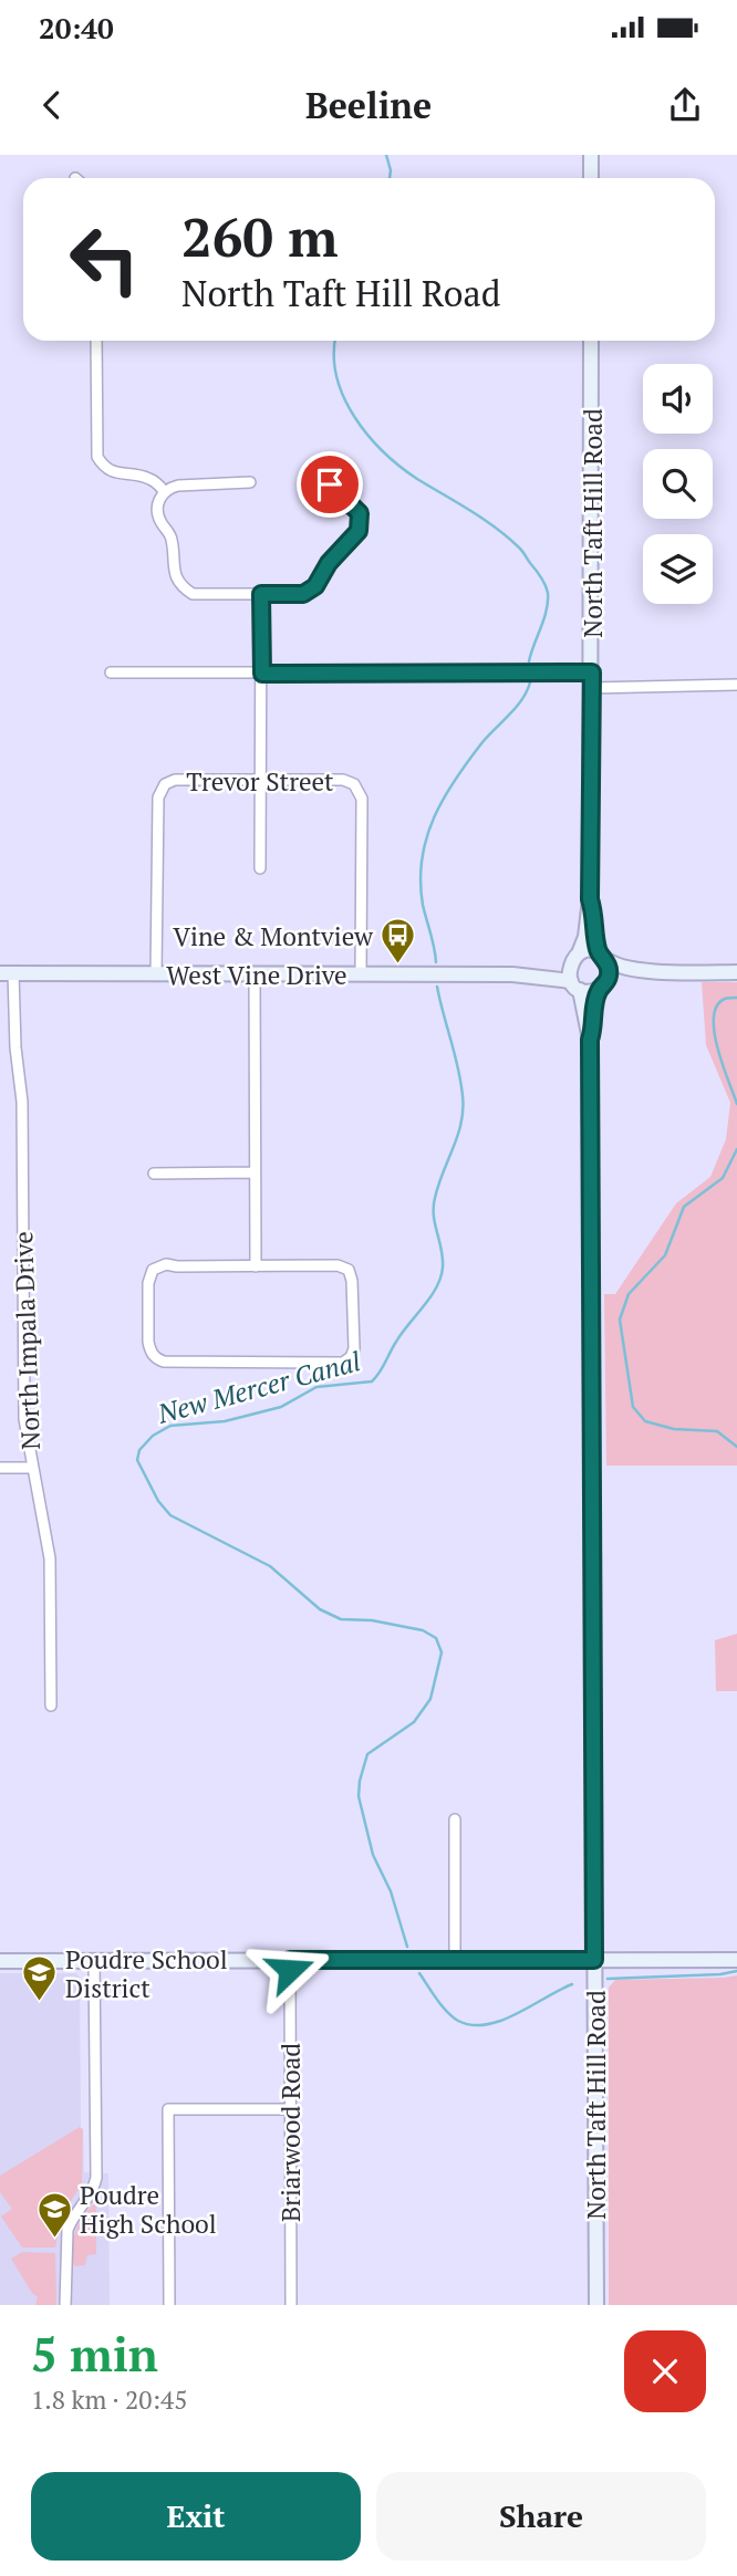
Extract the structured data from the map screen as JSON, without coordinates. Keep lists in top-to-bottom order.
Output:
{
  "streets": {
    "main road": ["North Taft Hill Road", "West Vine Drive"],
    "street": ["Trevor Street", "North Impala Drive", "Briarwood Road"]
  },
  "crossings": [
    ["North Taft Hill Road", "West Vine Drive"],
    ["Trevor Street", "West Vine Drive"],
    ["West Vine Drive", "North Impala Drive"]
  ],
  "water": ["New Mercer Canal"],
  "places": {
    "bus stop": ["Vine & Montview"],
    "school or university": ["Poudre School District", "Poudre High School"]
  },
  "page": {
    "status": "20:40",
    "header": "Beeline",
    "turn": ["260 m", "North Taft Hill Road"],
    "heading": ["5 min", "1.8 km · 20:45"],
    "buttons": ["Exit", "Share"]
  }
}
